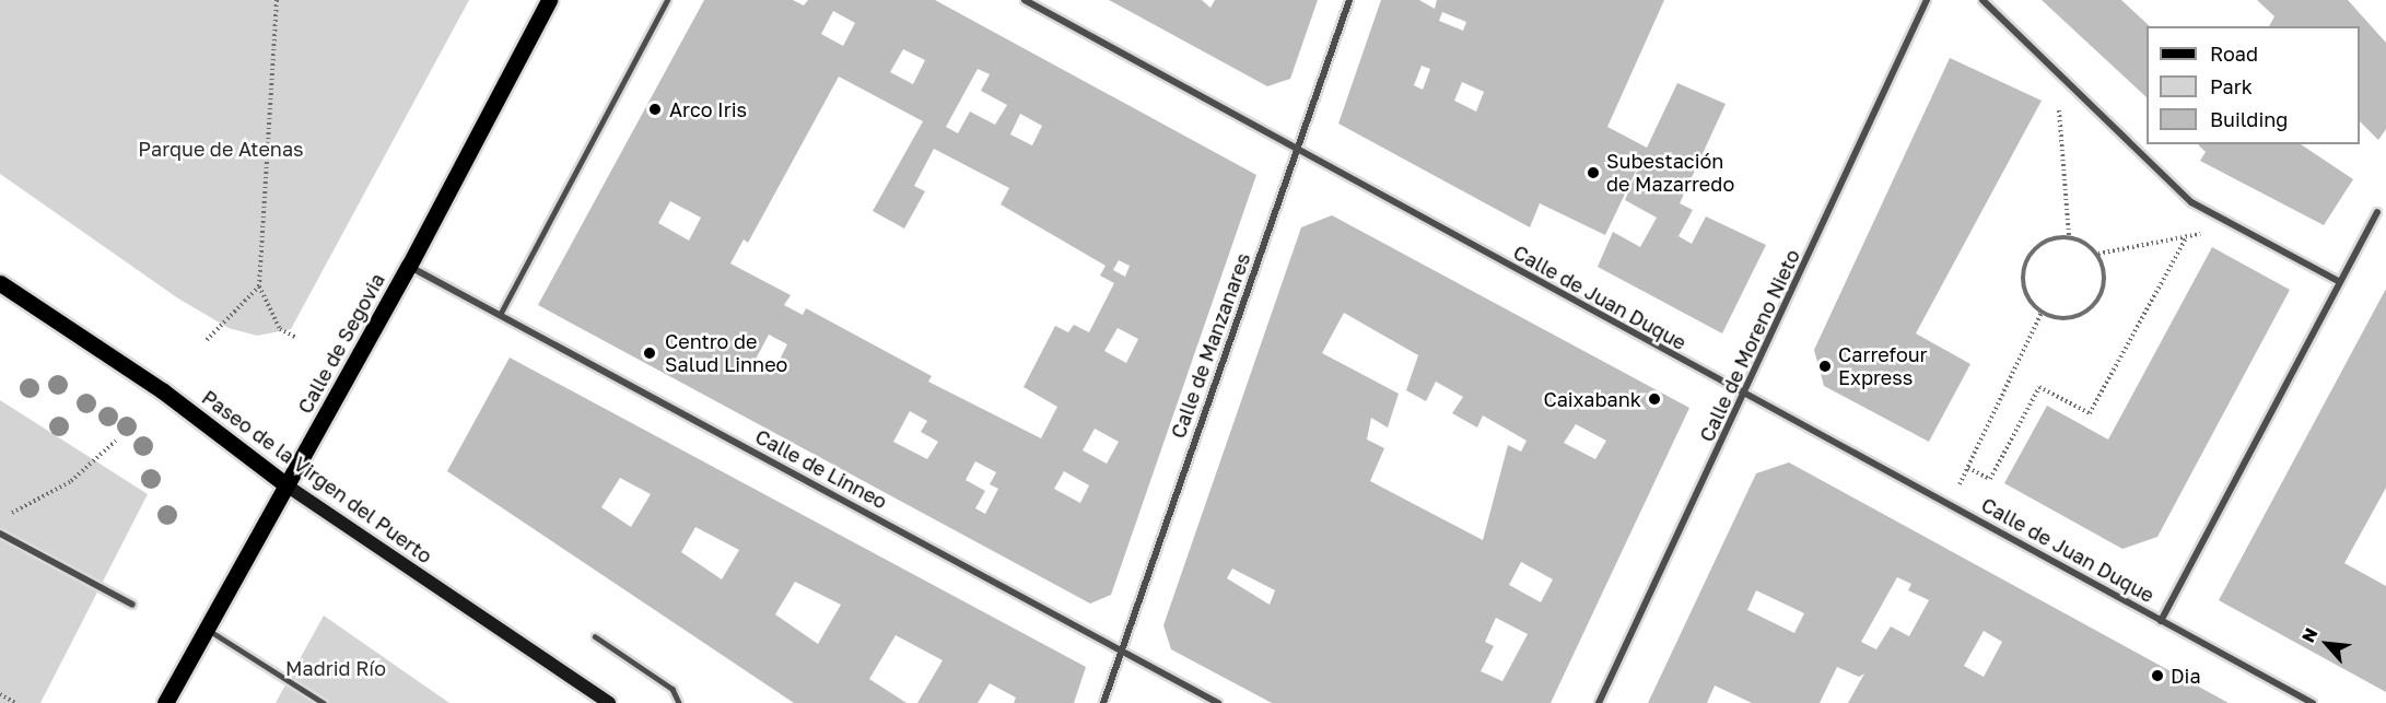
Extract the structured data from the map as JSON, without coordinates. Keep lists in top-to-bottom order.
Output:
{
  "streets": {
    "main road": ["Calle de Segovia", "Paseo de la Virgen del Puerto"],
    "street": [
      "Calle de Juan Duque",
      "Calle de Manzanares",
      "Calle de Moreno Nieto",
      "Calle de Linneo"
    ]
  },
  "crossings": [
    ["Calle de Juan Duque", "Calle de Manzanares"],
    ["Calle de Juan Duque", "Calle de Moreno Nieto"],
    ["Calle de Segovia", "Calle de Linneo"],
    ["Calle de Segovia", "Paseo de la Virgen del Puerto"],
    ["Calle de Manzanares", "Calle de Linneo"]
  ],
  "parks": ["Parque de Atenas", "Madrid Río"],
  "places": [
    "Arco Iris",
    "Subestación de Mazarredo",
    "Centro de Salud Linneo",
    "Carrefour Express",
    "Caixabank",
    "Dia"
  ],
  "legend": ["Road", "Park", "Building"],
  "north": "top left"
}
